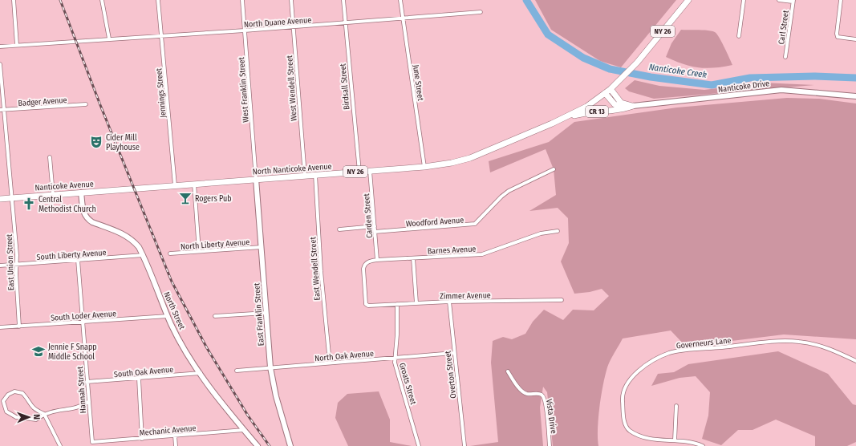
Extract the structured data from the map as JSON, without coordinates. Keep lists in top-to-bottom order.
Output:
{
  "streets": {
    "main road": [
      "NY 26",
      "CR 13",
      "North Nanticoke Avenue",
      "Nanticoke Avenue"
    ],
    "street": [
      "North Duane Avenue",
      "Carl Street",
      "June Street",
      "Nanticoke Drive",
      "Birdsall Street",
      "West Wendell Street",
      "West Franklin Street",
      "Jennings Street",
      "Badger Avenue",
      "Carden Street",
      "Woodford Avenue",
      "North Liberty Avenue",
      "Barnes Avenue",
      "South Liberty Avenue",
      "East Union Street",
      "East Wendell Street",
      "Zimmer Avenue",
      "North Street",
      "East Franklin Street",
      "South Loder Avenue",
      "Governeurs Lane",
      "North Oak Avenue",
      "South Oak Avenue",
      "Overton Street",
      "Groats Street",
      "Hannah Street",
      "Vista Drive",
      "Mechanic Avenue"
    ]
  },
  "crossings": [
    ["North Duane Avenue", "June Street"],
    ["North Duane Avenue", "Birdsall Street"],
    ["North Duane Avenue", "West Wendell Street"],
    ["North Duane Avenue", "West Franklin Street"],
    ["North Duane Avenue", "Jennings Street"],
    ["NY 26", "CR 13"],
    ["NY 26", "North Nanticoke Avenue"],
    ["June Street", "North Nanticoke Avenue"],
    ["Nanticoke Drive", "CR 13"],
    ["Birdsall Street", "North Nanticoke Avenue"],
    ["West Wendell Street", "North Nanticoke Avenue"],
    ["West Franklin Street", "North Nanticoke Avenue"],
    ["West Franklin Street", "East Franklin Street"],
    ["Jennings Street", "North Nanticoke Avenue"],
    ["Badger Avenue", "East Union Street"],
    ["CR 13", "North Nanticoke Avenue"],
    ["North Nanticoke Avenue", "Nanticoke Avenue"],
    ["North Nanticoke Avenue", "Carden Street"],
    ["North Nanticoke Avenue", "East Wendell Street"],
    ["North Nanticoke Avenue", "East Franklin Street"],
    ["Nanticoke Avenue", "East Union Street"],
    ["Nanticoke Avenue", "North Street"],
    ["Carden Street", "Woodford Avenue"],
    ["Carden Street", "Barnes Avenue"],
    ["North Liberty Avenue", "East Franklin Street"],
    ["Barnes Avenue", "Zimmer Avenue"],
    ["South Liberty Avenue", "East Union Street"],
    ["South Liberty Avenue", "North Street"],
    ["South Liberty Avenue", "Hannah Street"],
    ["East Union Street", "South Loder Avenue"],
    ["East Wendell Street", "North Oak Avenue"],
    ["Zimmer Avenue", "Overton Street"],
    ["Zimmer Avenue", "Groats Street"],
    ["North Street", "South Loder Avenue"],
    ["North Street", "South Oak Avenue"],
    ["North Street", "Mechanic Avenue"],
    ["East Franklin Street", "North Oak Avenue"],
    ["South Loder Avenue", "Hannah Street"],
    ["North Oak Avenue", "Overton Street"],
    ["North Oak Avenue", "Groats Street"],
    ["South Oak Avenue", "Hannah Street"],
    ["Hannah Street", "Mechanic Avenue"]
  ],
  "water": ["Nanticoke Creek"],
  "places": {
    "theatre": ["Cider Mill Playhouse"],
    "bar": ["Rogers Pub"],
    "church": ["Central Methodist Church"],
    "school or university": ["Jennie F Snapp Middle School"]
  },
  "north": "right"
}
